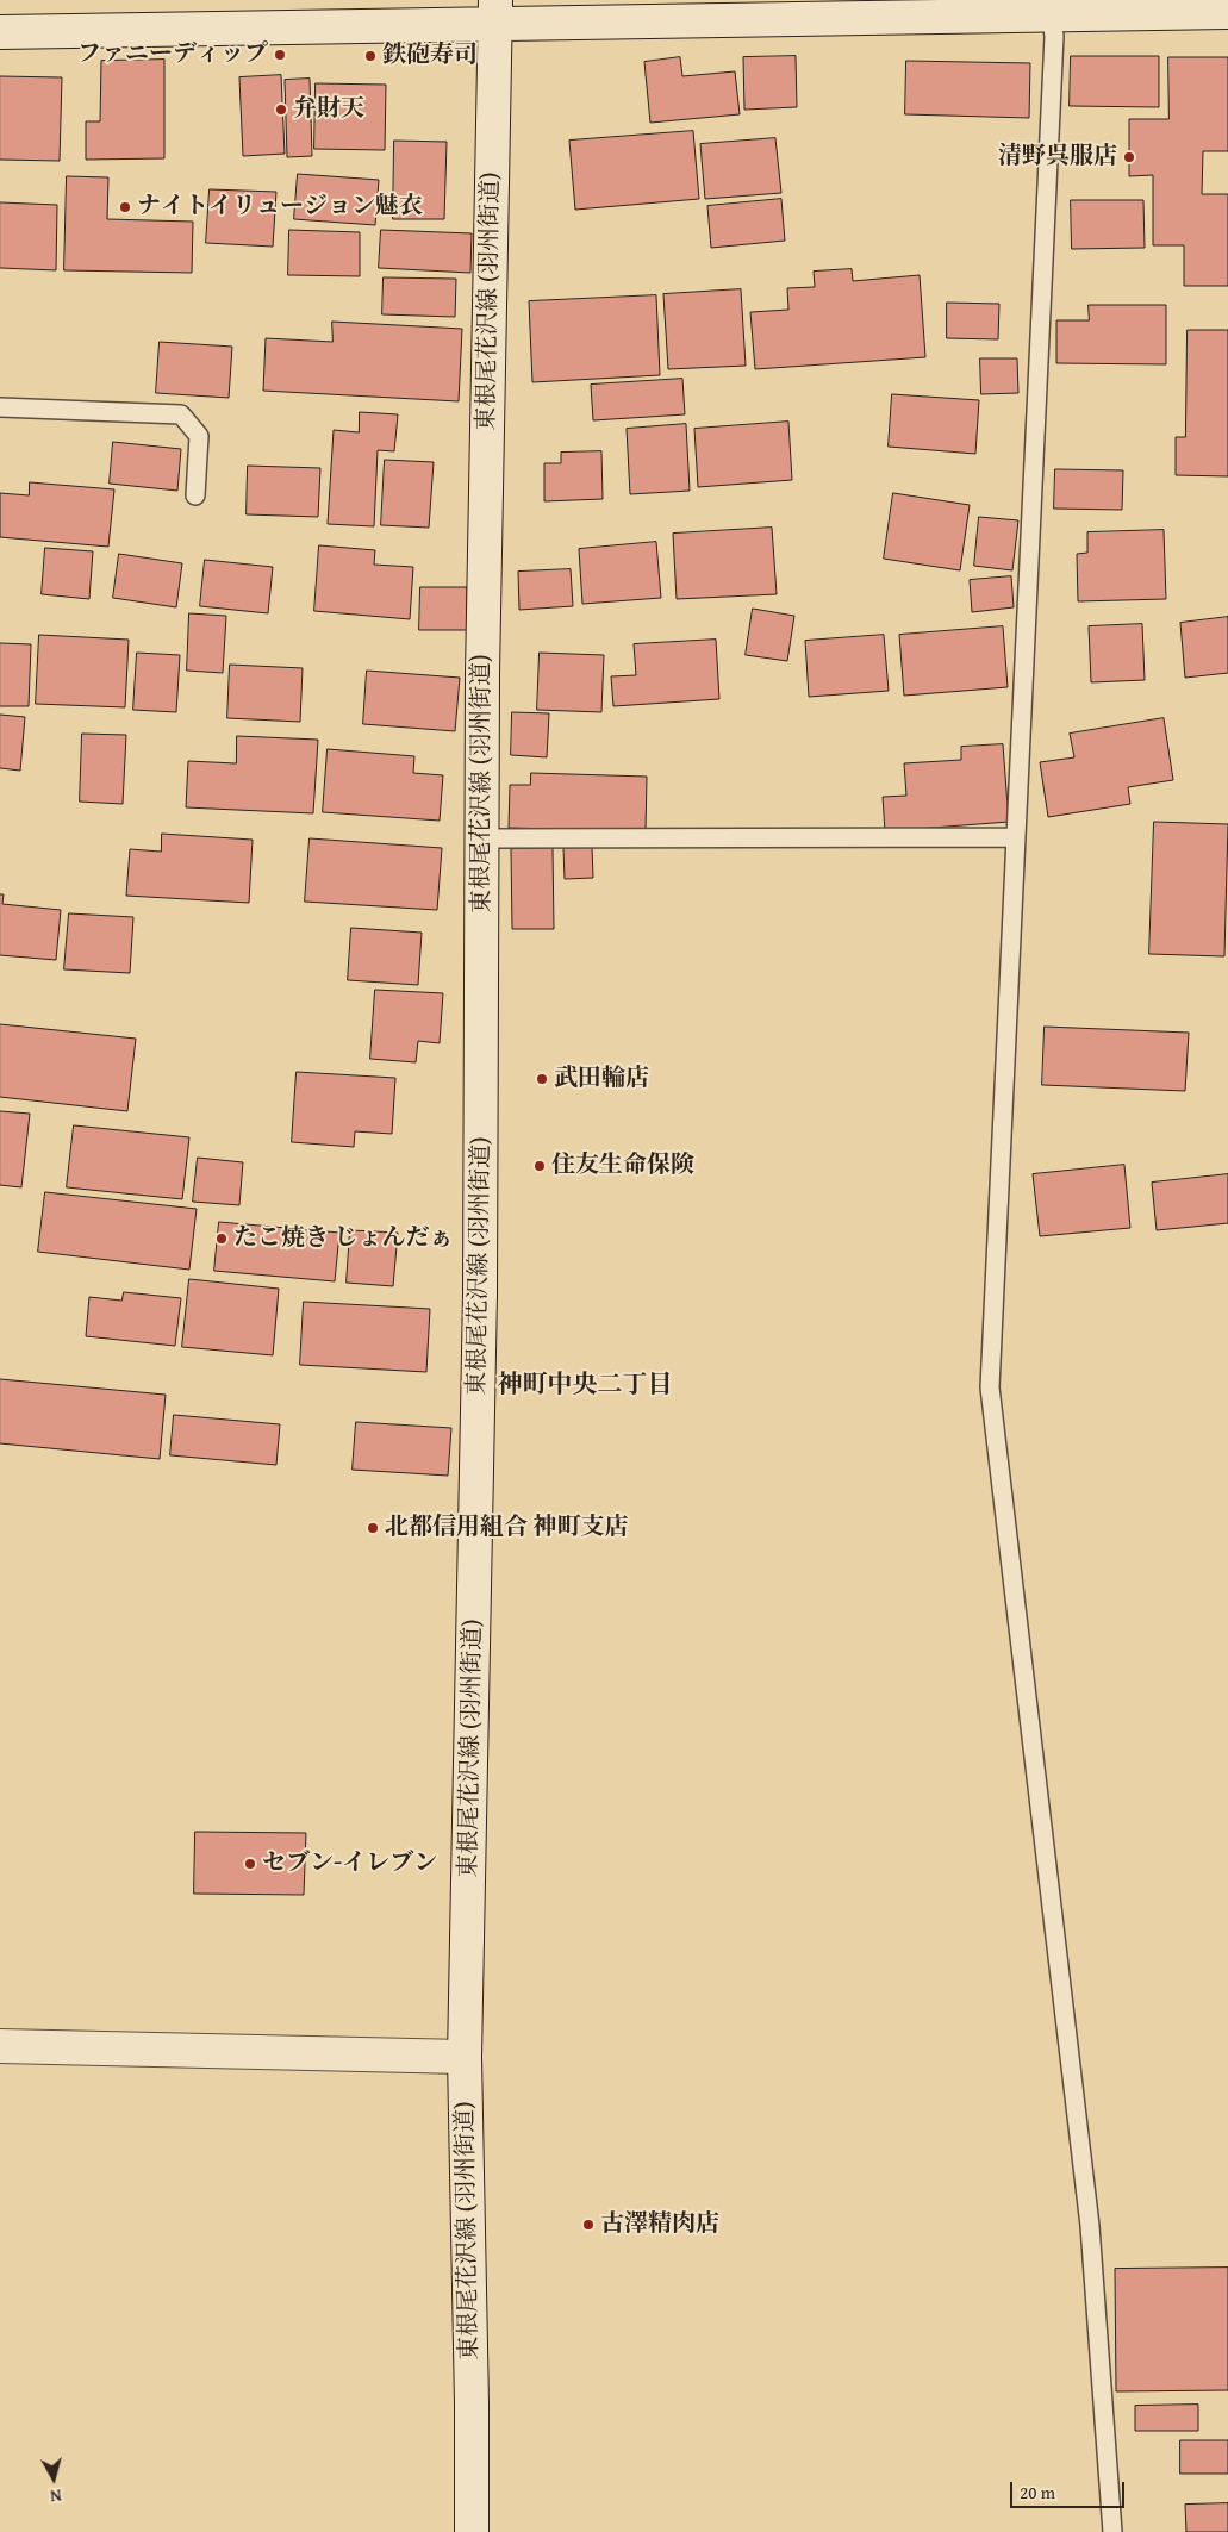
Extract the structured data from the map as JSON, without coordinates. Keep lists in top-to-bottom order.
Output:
{
  "streets": {
    "main road": ["東根尾花沢線 (羽州街道)"]
  },
  "districts": ["神町中央二丁目"],
  "places": [
    "ファニーディップ",
    "鉄砲寿司",
    "弁財天",
    "清野呉服店",
    "ナイトイリュージョン魅衣",
    "武田輪店",
    "住友生命保険",
    "たこ焼き じょんだぁ",
    "北都信用組合 神町支店",
    "セブン-イレブン",
    "古澤精肉店"
  ],
  "scale_bar": "20 m",
  "north": "bottom"
}
